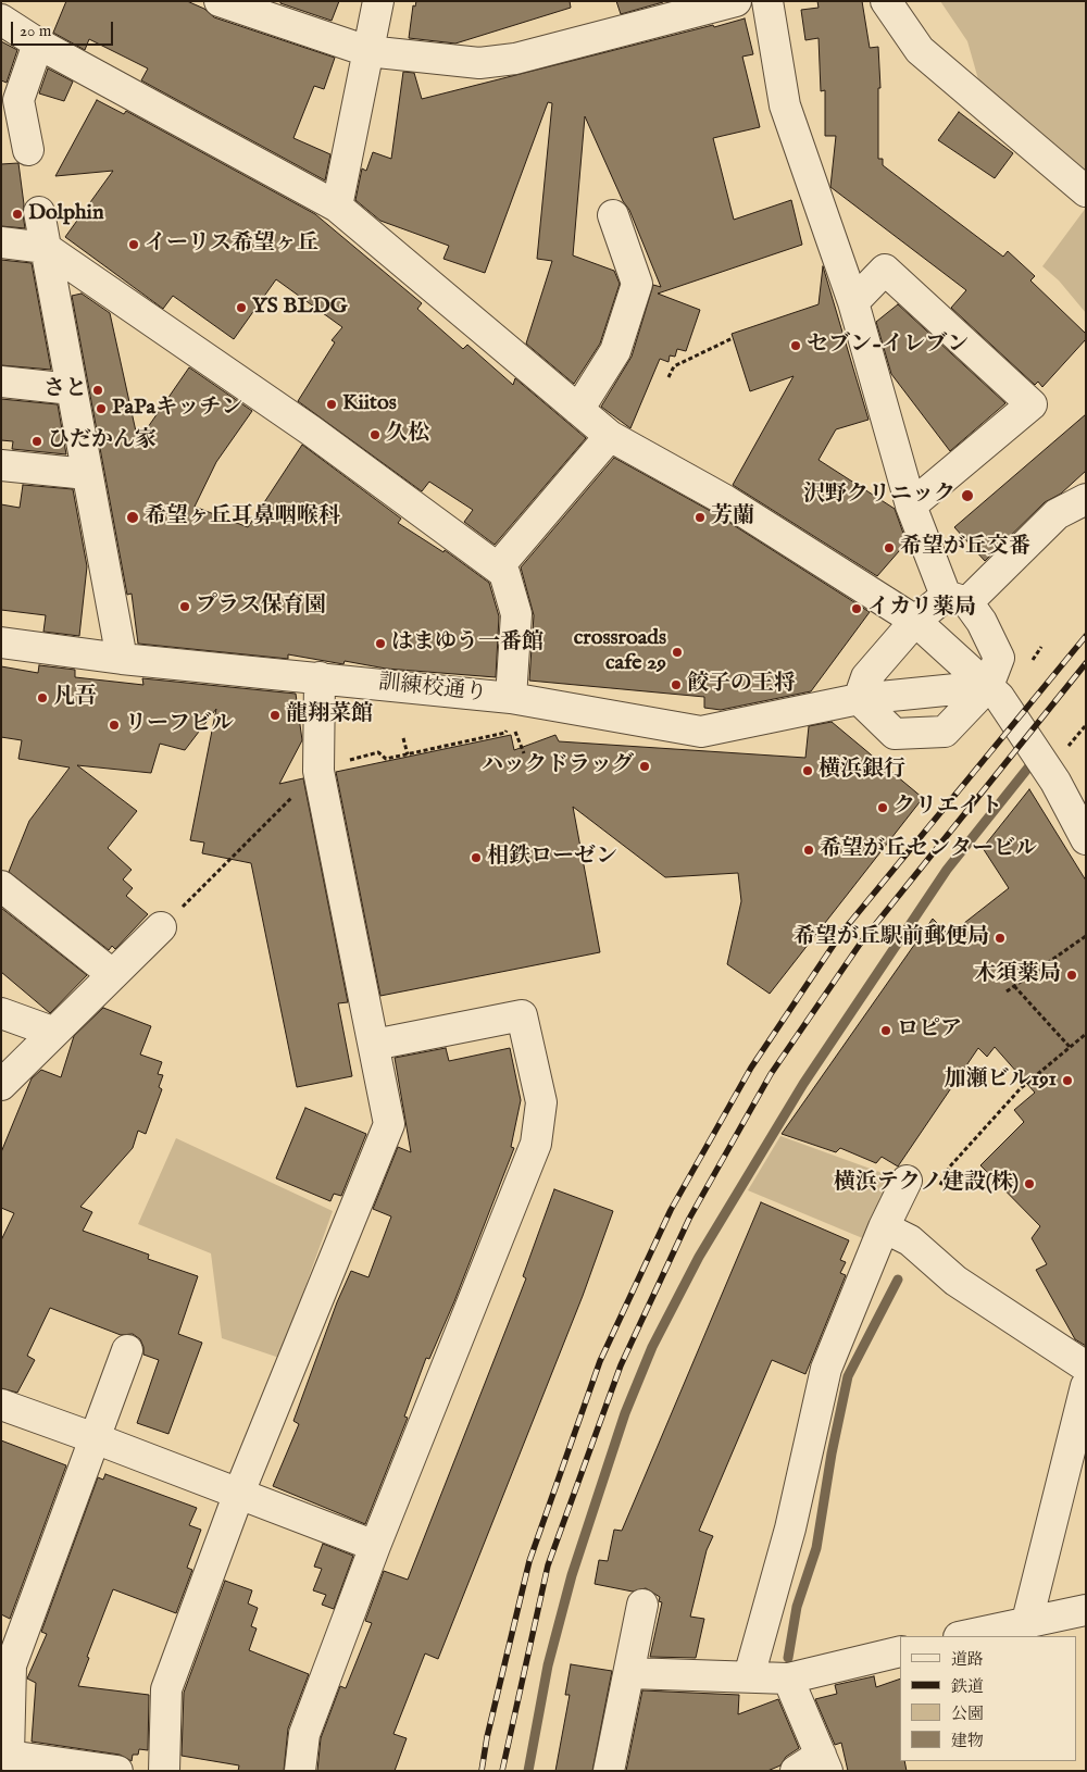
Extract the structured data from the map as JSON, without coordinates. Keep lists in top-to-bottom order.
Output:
{
  "streets": {
    "street": ["訓練校通り"]
  },
  "places": [
    "Dolphin",
    "イーリス希望ヶ丘",
    "YS BLDG",
    "セブン-イレブン",
    "さと",
    "Kiitos",
    "PaPaキッチン",
    "久松",
    "ひだかん家",
    "沢野クリニック",
    "希望ヶ丘耳鼻咽喉科",
    "芳蘭",
    "希望が丘交番",
    "プラス保育園",
    "イカリ薬局",
    "はまゆう一番館",
    "crossroads cafe 29",
    "餃子の王将",
    "凡吾",
    "龍翔菜館",
    "リーフビル",
    "ハックドラッグ",
    "横浜銀行",
    "クリエイト",
    "希望が丘センタービル",
    "相鉄ローゼン",
    "希望が丘駅前郵便局",
    "木須薬局",
    "ロピア",
    "加瀬ビル191",
    "横浜テクノ建設(株)"
  ],
  "legend": [
    "道路",
    "鉄道",
    "公園",
    "建物"
  ],
  "scale_bar": "20 m"
}
